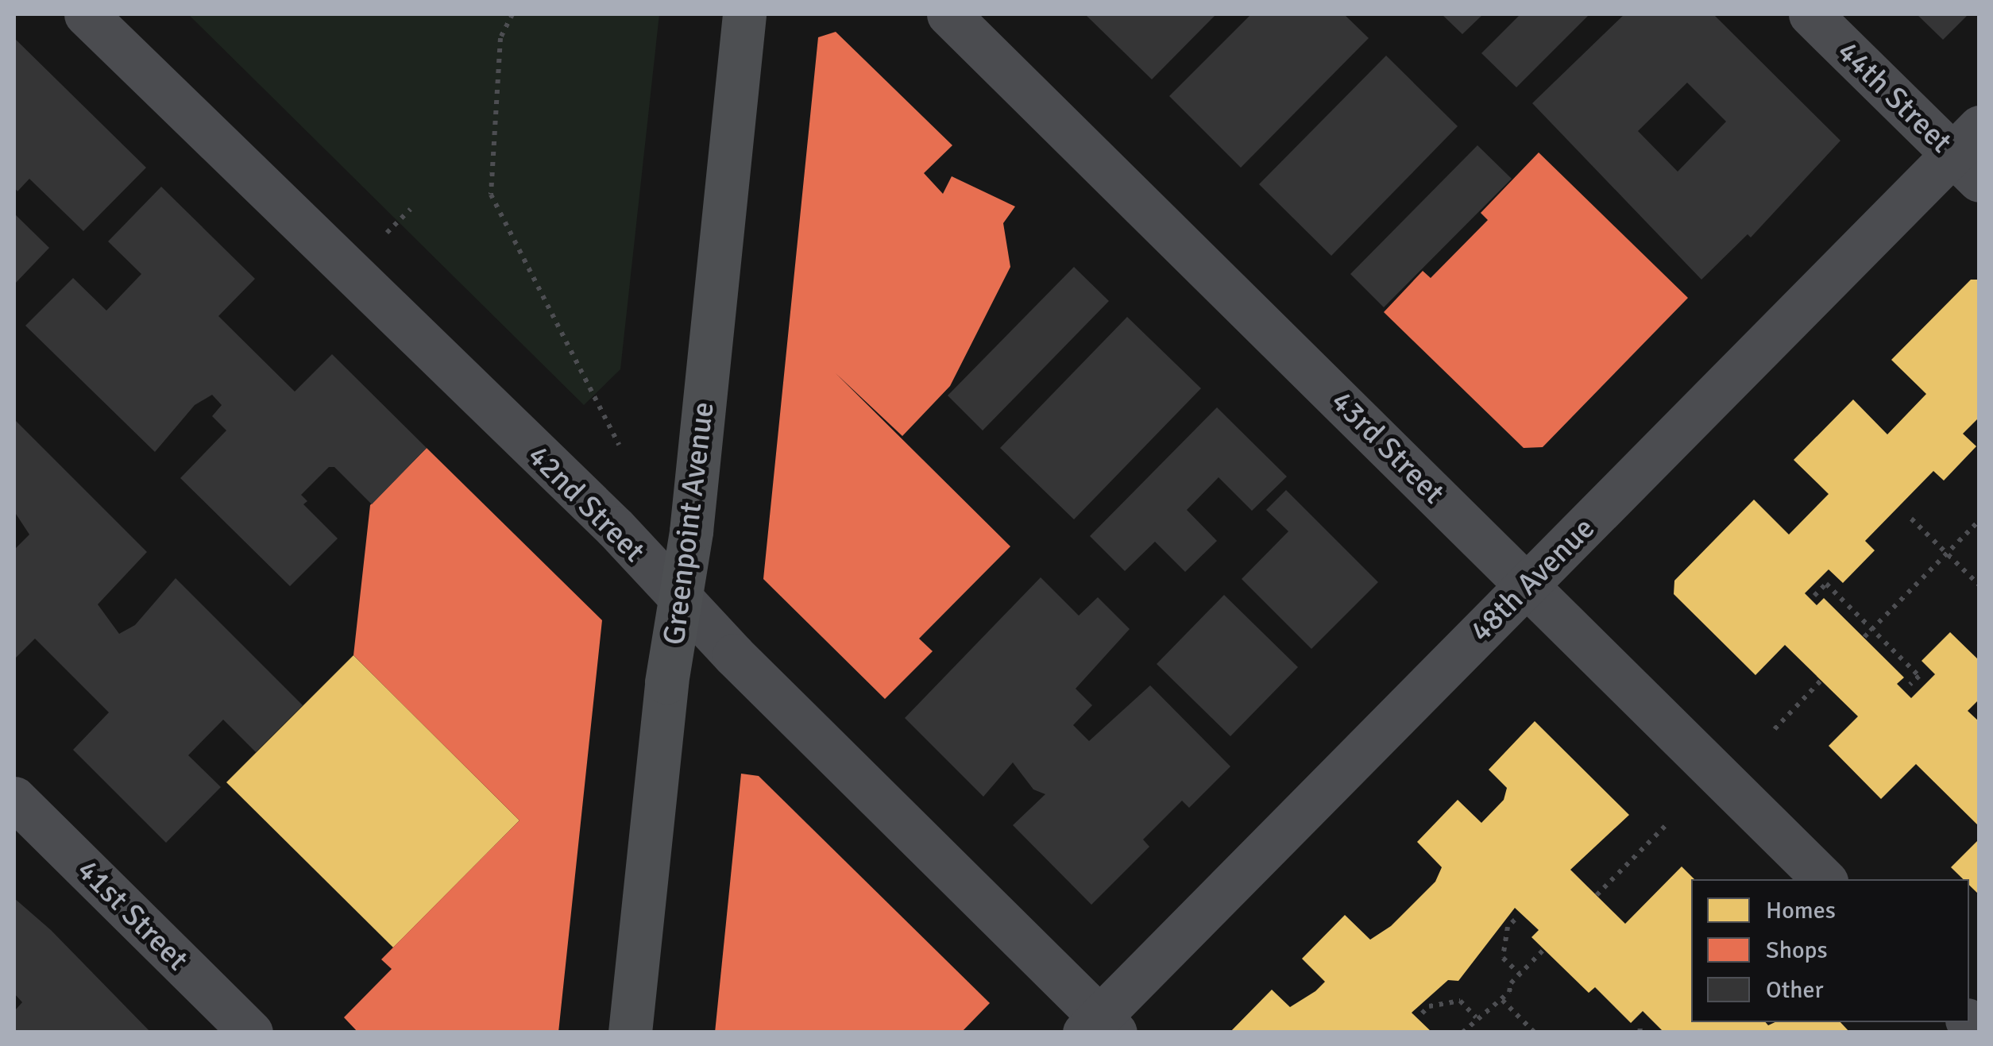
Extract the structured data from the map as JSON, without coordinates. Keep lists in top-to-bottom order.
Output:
{
  "streets": {
    "main road": ["Greenpoint Avenue"],
    "street": [
      "44th Street",
      "43rd Street",
      "42nd Street",
      "48th Avenue",
      "41st Street"
    ]
  },
  "crossings": [
    ["44th Street", "48th Avenue"],
    ["43rd Street", "48th Avenue"],
    ["42nd Street", "Greenpoint Avenue"],
    ["42nd Street", "48th Avenue"]
  ],
  "legend": ["Homes", "Shops", "Other"]
}
